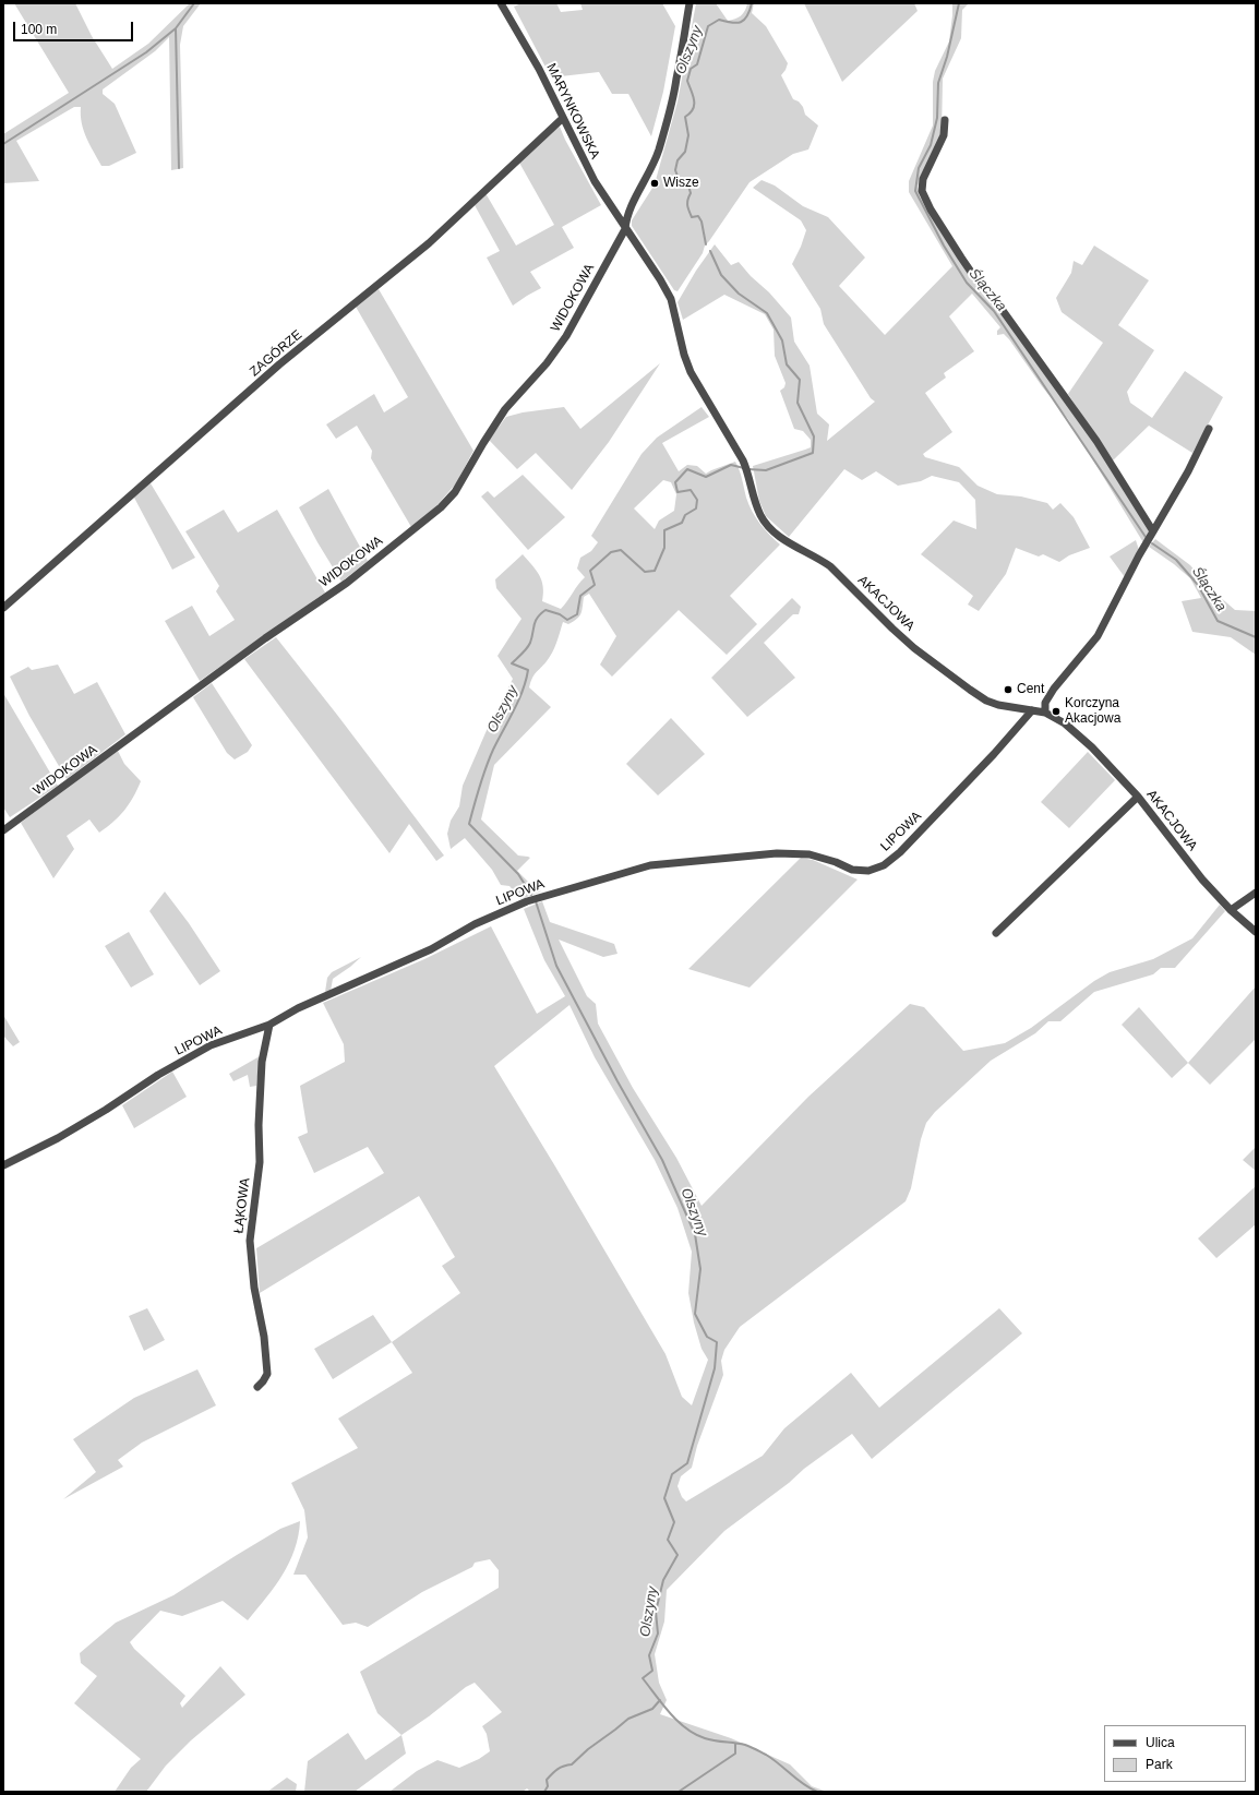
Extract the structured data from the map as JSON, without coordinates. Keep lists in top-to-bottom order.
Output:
{
  "streets": {
    "street": [
      "MARYNKOWSKA",
      "WIDOKOWA",
      "ZAGÓRZE",
      "AKACJOWA",
      "LIPOWA",
      "ŁĄKOWA"
    ]
  },
  "crossings": [
    ["MARYNKOWSKA", "WIDOKOWA"],
    ["MARYNKOWSKA", "ZAGÓRZE"],
    ["MARYNKOWSKA", "AKACJOWA"],
    ["WIDOKOWA", "AKACJOWA"],
    ["AKACJOWA", "LIPOWA"],
    ["LIPOWA", "ŁĄKOWA"]
  ],
  "water": ["Olszyny", "Ślączka"],
  "places": ["Wisze", "Cent", "Korczyna Akacjowa"],
  "legend": ["Ulica", "Park"],
  "scale_bar": "100 m"
}
